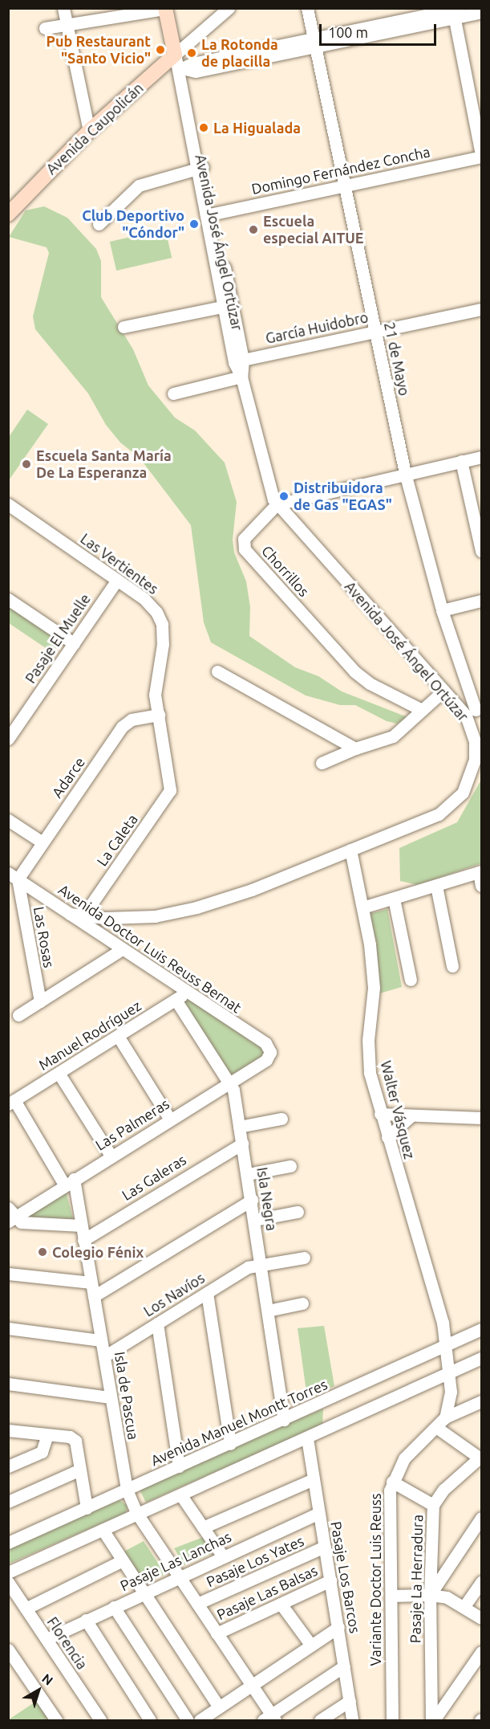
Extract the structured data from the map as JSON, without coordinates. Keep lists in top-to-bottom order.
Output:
{
  "streets": {
    "main road": ["Avenida Caupolicán", "Avenida José Ángel Ortúzar"],
    "street": [
      "Domingo Fernández Concha",
      "García Huidobro",
      "21 de Mayo",
      "Las Vertientes",
      "Chorrillos",
      "Pasaje El Muelle",
      "Adarce",
      "La Caleta",
      "Las Rosas",
      "Avenida Doctor Luis Reuss Bernat",
      "Manuel Rodríguez",
      "Walter Vásquez",
      "Las Palmeras",
      "Las Galeras",
      "Isla Negra",
      "Los Navíos",
      "Isla de Pascua",
      "Avenida Manuel Montt Torres",
      "Pasaje Las Lanchas",
      "Pasaje Los Yates",
      "Pasaje Los Barcos",
      "Pasaje La Herradura",
      "Variante Doctor Luis Reuss",
      "Pasaje Las Balsas",
      "Florencia"
    ]
  },
  "crossings": [
    ["Avenida Caupolicán", "Avenida José Ángel Ortúzar"],
    ["Domingo Fernández Concha", "Avenida José Ángel Ortúzar"],
    ["Domingo Fernández Concha", "21 de Mayo"],
    ["Avenida José Ángel Ortúzar", "García Huidobro"],
    ["Avenida José Ángel Ortúzar", "Chorrillos"],
    ["Avenida José Ángel Ortúzar", "Avenida Doctor Luis Reuss Bernat"],
    ["Avenida José Ángel Ortúzar", "Walter Vásquez"],
    ["García Huidobro", "21 de Mayo"],
    ["Las Vertientes", "Pasaje El Muelle"],
    ["Las Vertientes", "Adarce"],
    ["Las Vertientes", "La Caleta"],
    ["Adarce", "Las Rosas"],
    ["Adarce", "Avenida Doctor Luis Reuss Bernat"],
    ["Las Rosas", "Avenida Doctor Luis Reuss Bernat"],
    ["Avenida Doctor Luis Reuss Bernat", "Manuel Rodríguez"],
    ["Avenida Doctor Luis Reuss Bernat", "Las Palmeras"],
    ["Manuel Rodríguez", "Isla Negra"],
    ["Manuel Rodríguez", "Isla de Pascua"],
    ["Walter Vásquez", "Avenida Manuel Montt Torres"],
    ["Walter Vásquez", "Variante Doctor Luis Reuss"],
    ["Las Palmeras", "Isla Negra"],
    ["Las Palmeras", "Isla de Pascua"],
    ["Las Galeras", "Isla Negra"],
    ["Las Galeras", "Isla de Pascua"],
    ["Isla Negra", "Los Navíos"],
    ["Isla Negra", "Avenida Manuel Montt Torres"],
    ["Los Navíos", "Isla de Pascua"],
    ["Isla de Pascua", "Avenida Manuel Montt Torres"],
    ["Isla de Pascua", "Pasaje Las Lanchas"],
    ["Isla de Pascua", "Pasaje Los Yates"],
    ["Isla de Pascua", "Pasaje Las Balsas"],
    ["Pasaje Las Lanchas", "Pasaje Los Barcos"],
    ["Pasaje Las Lanchas", "Florencia"],
    ["Pasaje Los Yates", "Pasaje Los Barcos"],
    ["Pasaje Los Barcos", "Pasaje Las Balsas"]
  ],
  "places": [
    "Pub Restaurant \"Santo Vicio\"",
    "La Rotonda de placilla",
    "La Higualada",
    "Club Deportivo \"Cóndor\"",
    "Escuela especial AITUE",
    "Escuela Santa María De La Esperanza",
    "Distribuidora de Gas \"EGAS\"",
    "Colegio Fénix"
  ],
  "scale_bar": "100 m",
  "north": "top right"
}
